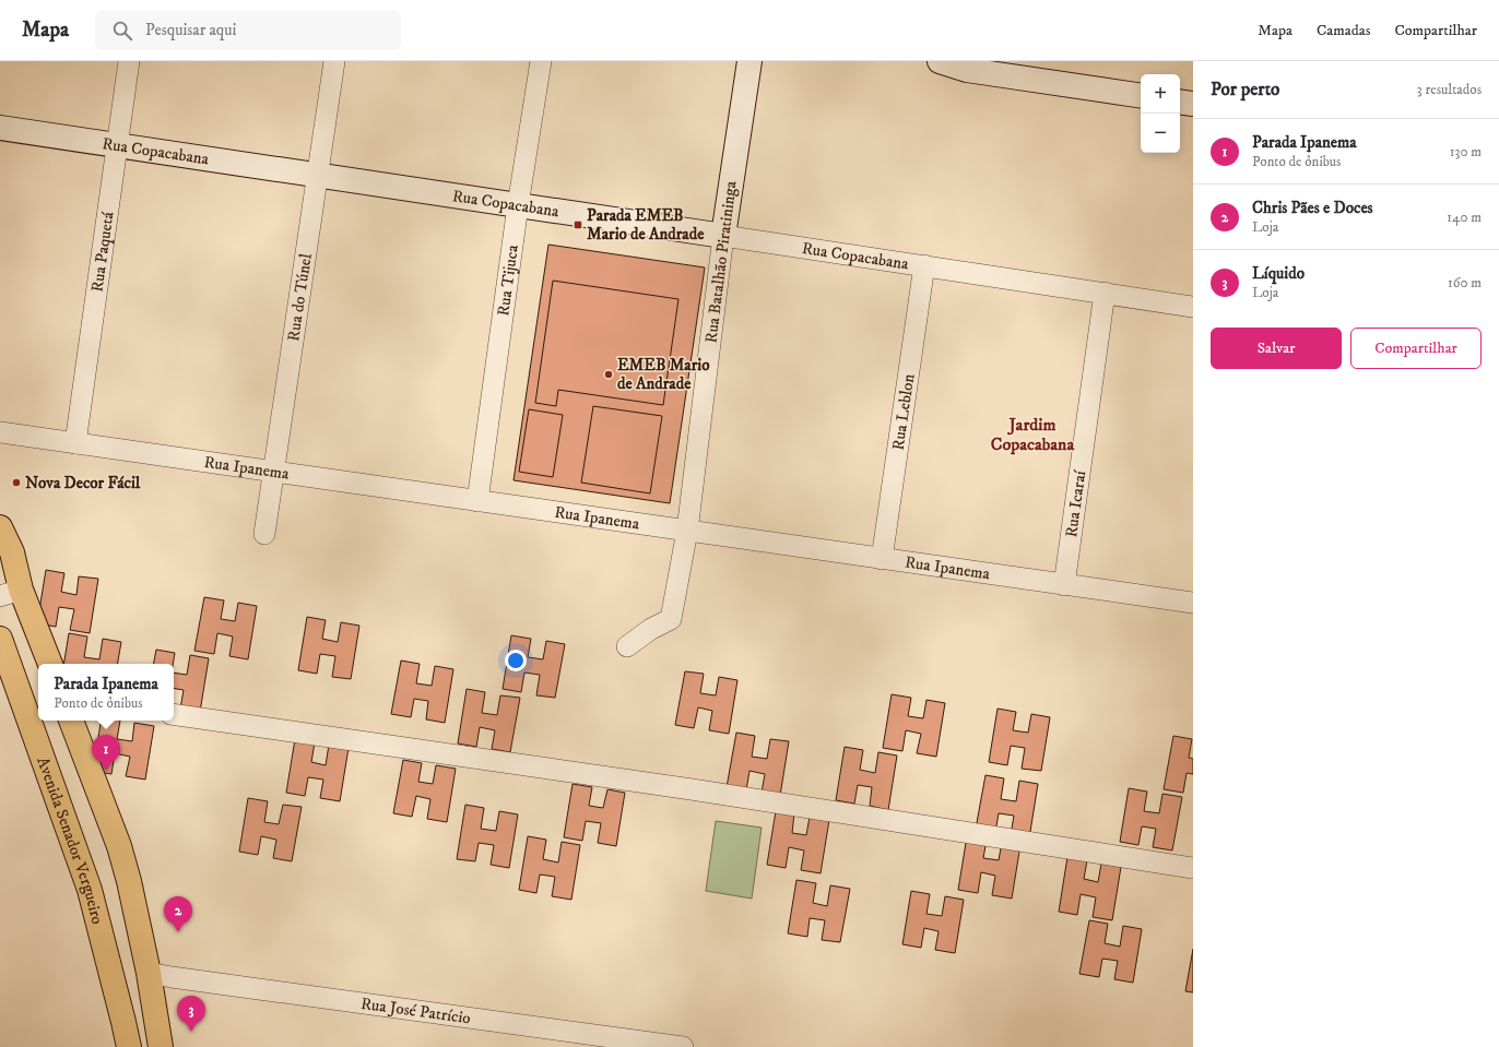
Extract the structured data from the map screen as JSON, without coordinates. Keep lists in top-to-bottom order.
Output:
{
  "streets": {
    "main road": ["Avenida Senador Vergueiro"],
    "street": [
      "Rua Copacabana",
      "Rua Paquetá",
      "Rua Batalhão Piratininga",
      "Rua Tijuca",
      "Rua do Túnel",
      "Rua Leblon",
      "Rua Ipanema",
      "Rua Icaraí",
      "Rua José Patrício"
    ]
  },
  "crossings": [
    ["Rua Copacabana", "Rua Paquetá"],
    ["Rua Copacabana", "Rua Batalhão Piratininga"],
    ["Rua Copacabana", "Rua Tijuca"],
    ["Rua Copacabana", "Rua do Túnel"],
    ["Rua Copacabana", "Rua Leblon"],
    ["Rua Copacabana", "Rua Icaraí"],
    ["Rua Paquetá", "Rua Ipanema"],
    ["Rua Batalhão Piratininga", "Rua Ipanema"],
    ["Rua Tijuca", "Rua Ipanema"],
    ["Rua do Túnel", "Rua Ipanema"],
    ["Rua Leblon", "Rua Ipanema"],
    ["Rua Ipanema", "Rua Icaraí"]
  ],
  "districts": ["Jardim Copacabana"],
  "places": {
    "transit": ["Parada EMEB Mario de Andrade"],
    "other": ["EMEB Mario de Andrade", "Nova Decor Fácil"]
  },
  "page": {
    "header": "Mapa",
    "search": "Pesquisar aqui",
    "nav": ["Mapa", "Camadas", "Compartilhar"],
    "heading": ["Por perto", "3 resultados"],
    "map_buttons": ["+", "−"],
    "list": [
      {
        "mark": "1",
        "name": "Parada Ipanema",
        "note": "Ponto de ônibus",
        "value": "130 m"
      },
      {
        "mark": "2",
        "name": "Chris Pães e Doces",
        "note": "Loja",
        "value": "140 m"
      },
      {
        "mark": "3",
        "name": "Líquido",
        "note": "Loja",
        "value": "160 m"
      }
    ],
    "buttons": ["Salvar", "Compartilhar"],
    "popup": ["Parada Ipanema", "Ponto de ônibus"],
    "pins": ["1", "2", "3"]
  }
}
